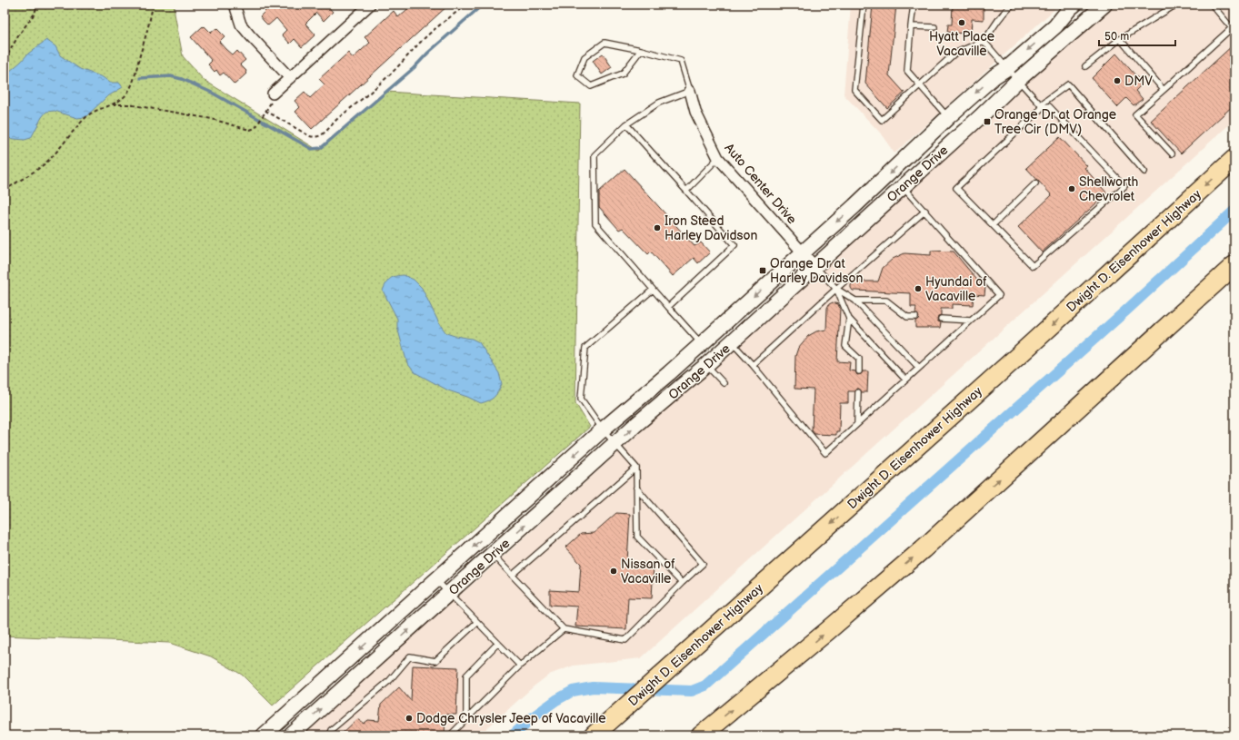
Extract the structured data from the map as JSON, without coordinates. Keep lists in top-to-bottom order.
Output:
{
  "streets": {
    "highway": ["Dwight D. Eisenhower Highway"],
    "street": ["Orange Drive", "Auto Center Drive"]
  },
  "crossings": [
    ["Orange Drive", "Auto Center Drive"]
  ],
  "places": {
    "other": [
      "Hyatt Place Vacaville",
      "DMV",
      "Shellworth Chevrolet",
      "Iron Steed Harley Davidson",
      "Hyundai of Vacaville",
      "Nissan of Vacaville",
      "Dodge Chrysler Jeep of Vacaville"
    ],
    "transit": ["Orange Dr at Orange Tree Cir (DMV)", "Orange Dr at Harley Davidson"]
  },
  "scale_bar": "50 m"
}
